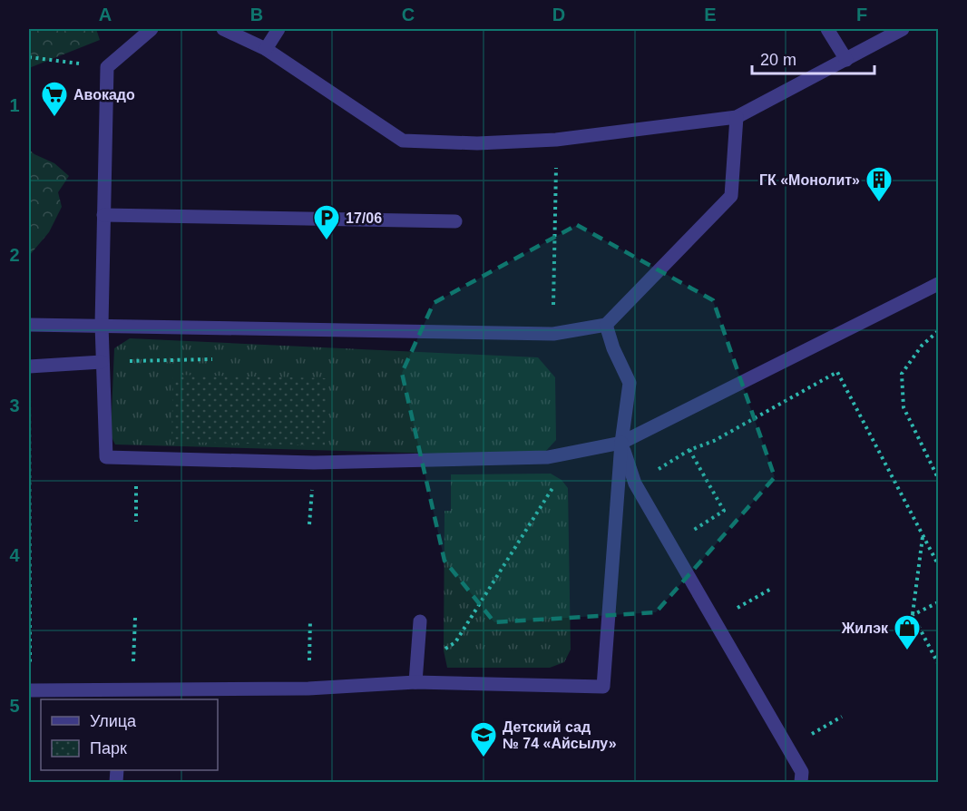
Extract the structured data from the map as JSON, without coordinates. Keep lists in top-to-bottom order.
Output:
{
  "places": {
    "supermarket": ["Авокадо"],
    "building": ["ГК «Монолит»"],
    "parking": ["17/06"],
    "shop": ["Жилэк"],
    "school or university": ["Детский сад № 74 «Айсылу»"]
  },
  "legend": ["Улица", "Парк"],
  "scale_bar": "20 m",
  "grid": {
    "columns": [
      "A",
      "B",
      "C",
      "D",
      "E",
      "F"
    ],
    "rows": [
      "1",
      "2",
      "3",
      "4",
      "5"
    ]
  }
}
